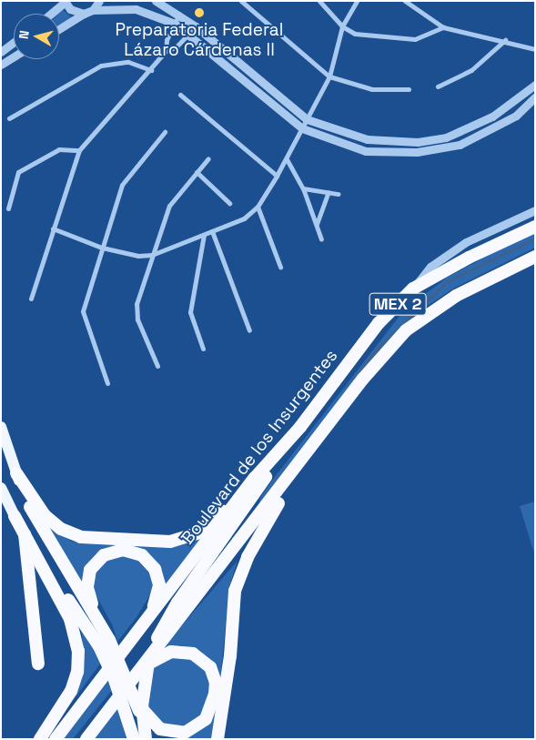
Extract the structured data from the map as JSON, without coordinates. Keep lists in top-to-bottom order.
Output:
{
  "streets": {
    "highway": ["MEX 2", "Boulevard de los Insurgentes"]
  },
  "places": ["Preparatoria Federal Lázaro Cárdenas ll"],
  "north": "left"
}
